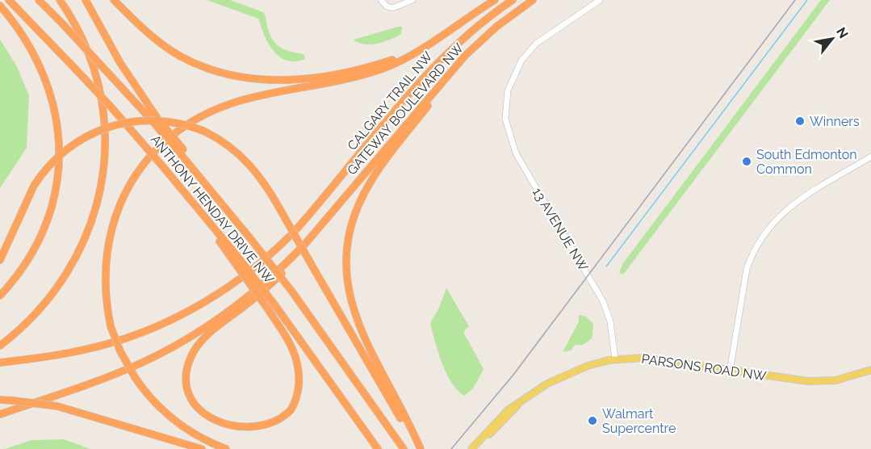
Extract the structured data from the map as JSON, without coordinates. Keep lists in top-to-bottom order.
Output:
{
  "streets": {
    "highway": ["CALGARY TRAIL NW", "GATEWAY BOULEVARD NW", "ANTHONY HENDAY DRIVE NW"],
    "main road": ["PARSONS ROAD NW"],
    "street": ["13 AVENUE NW"]
  },
  "crossings": [
    ["13 AVENUE NW", "PARSONS ROAD NW"]
  ],
  "places": ["Winners", "South Edmonton Common", "Walmart Supercentre"],
  "north": "top right"
}
